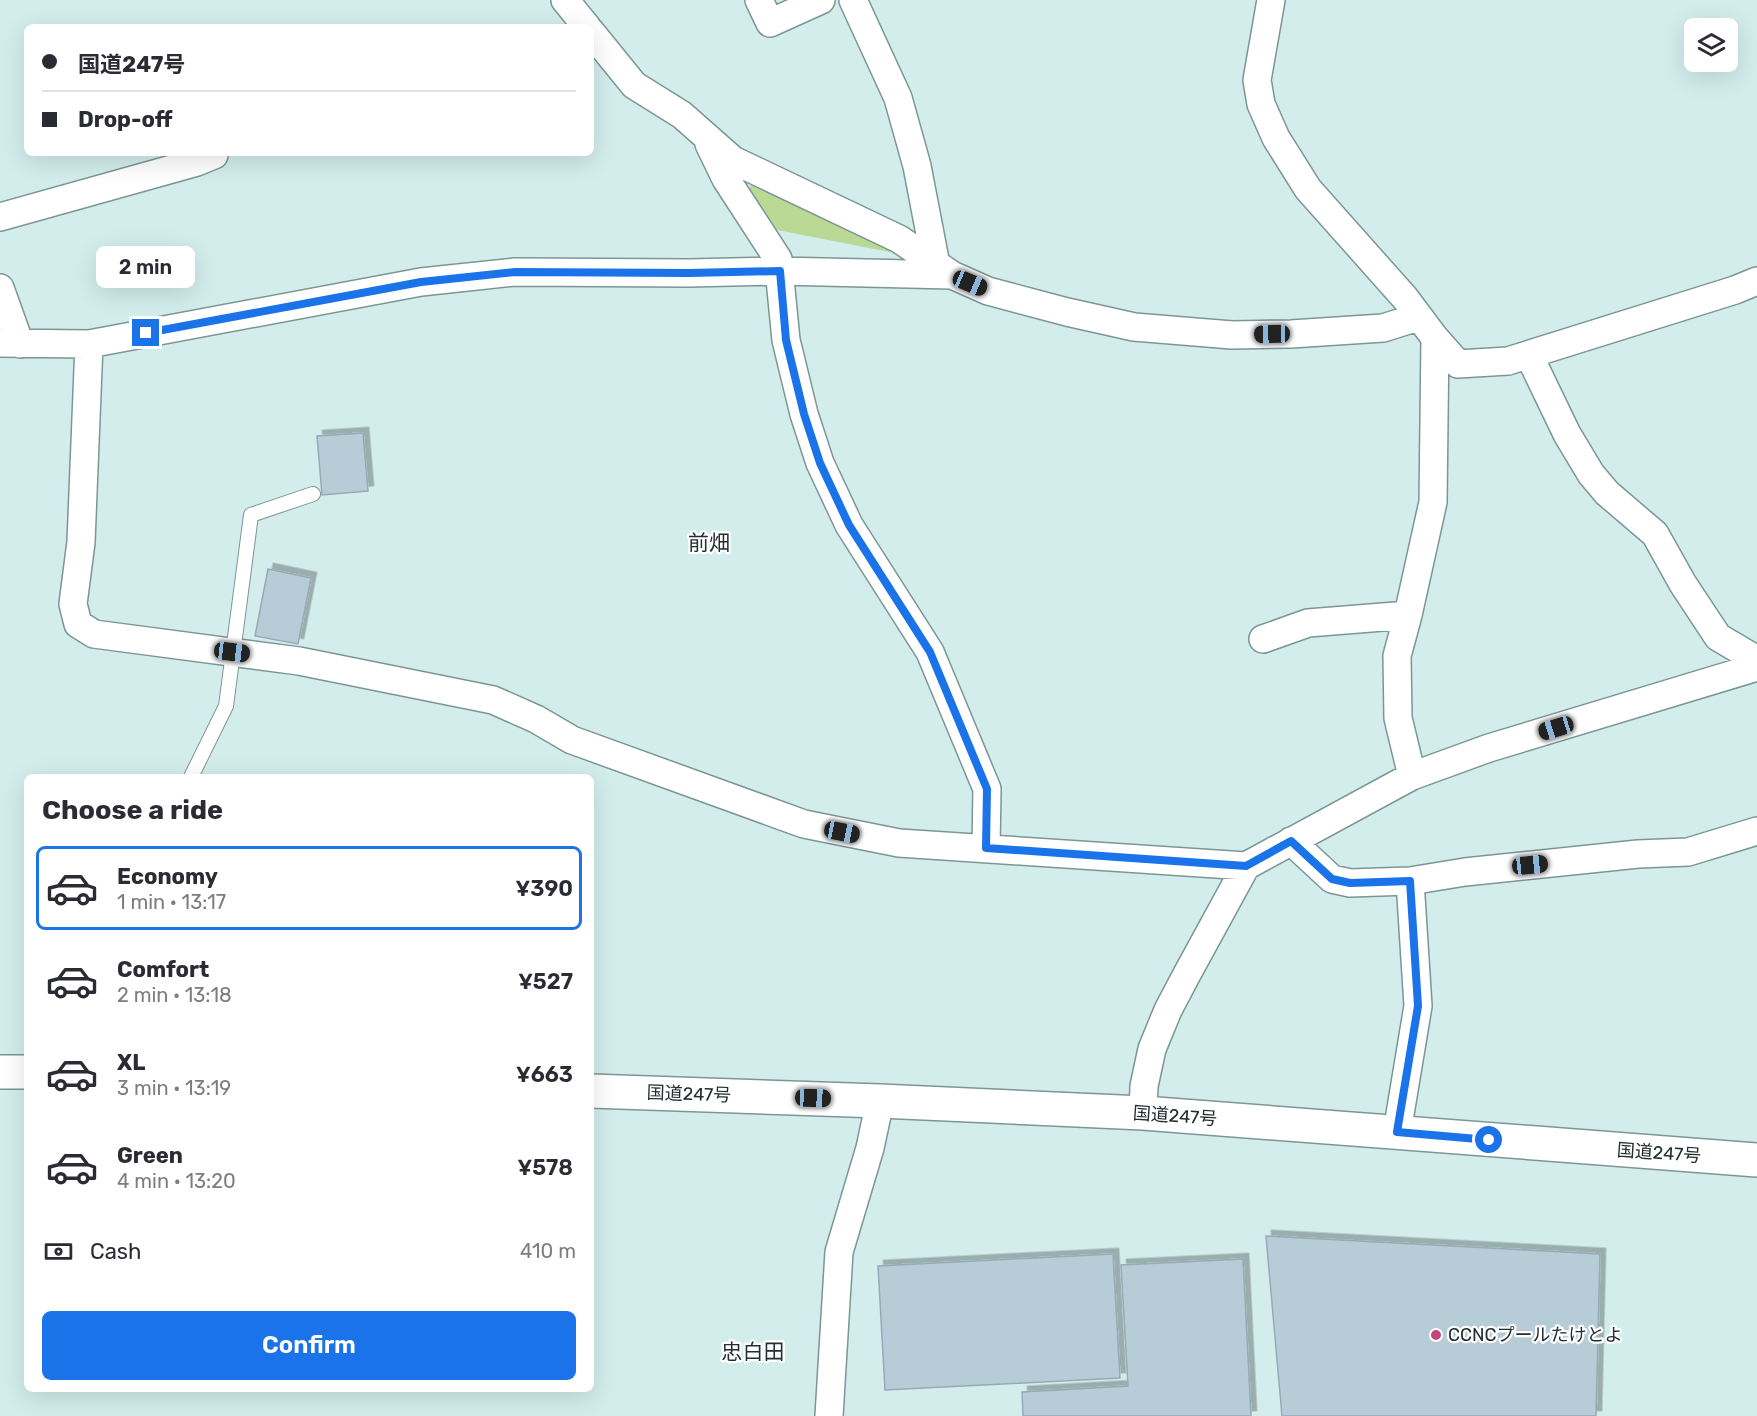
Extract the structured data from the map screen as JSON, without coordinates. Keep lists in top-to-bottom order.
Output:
{
  "streets": {
    "highway": ["国道247号"]
  },
  "districts": ["前畑", "忠白田"],
  "places": ["CCNCプールたけとよ"],
  "page": {
    "banner": ["国道247号", "Drop-off"],
    "bubble": "2 min",
    "heading": "Choose a ride",
    "list": [
      {
        "name": "Economy",
        "note": "1 min · 13:17",
        "value": "¥390"
      },
      {
        "name": "Comfort",
        "note": "2 min · 13:18",
        "value": "¥527"
      },
      {
        "name": "XL",
        "note": "3 min · 13:19",
        "value": "¥663"
      },
      {
        "name": "Green",
        "note": "4 min · 13:20",
        "value": "¥578"
      }
    ],
    "pay": ["Cash", "410 m"],
    "buttons": "Confirm"
  }
}
